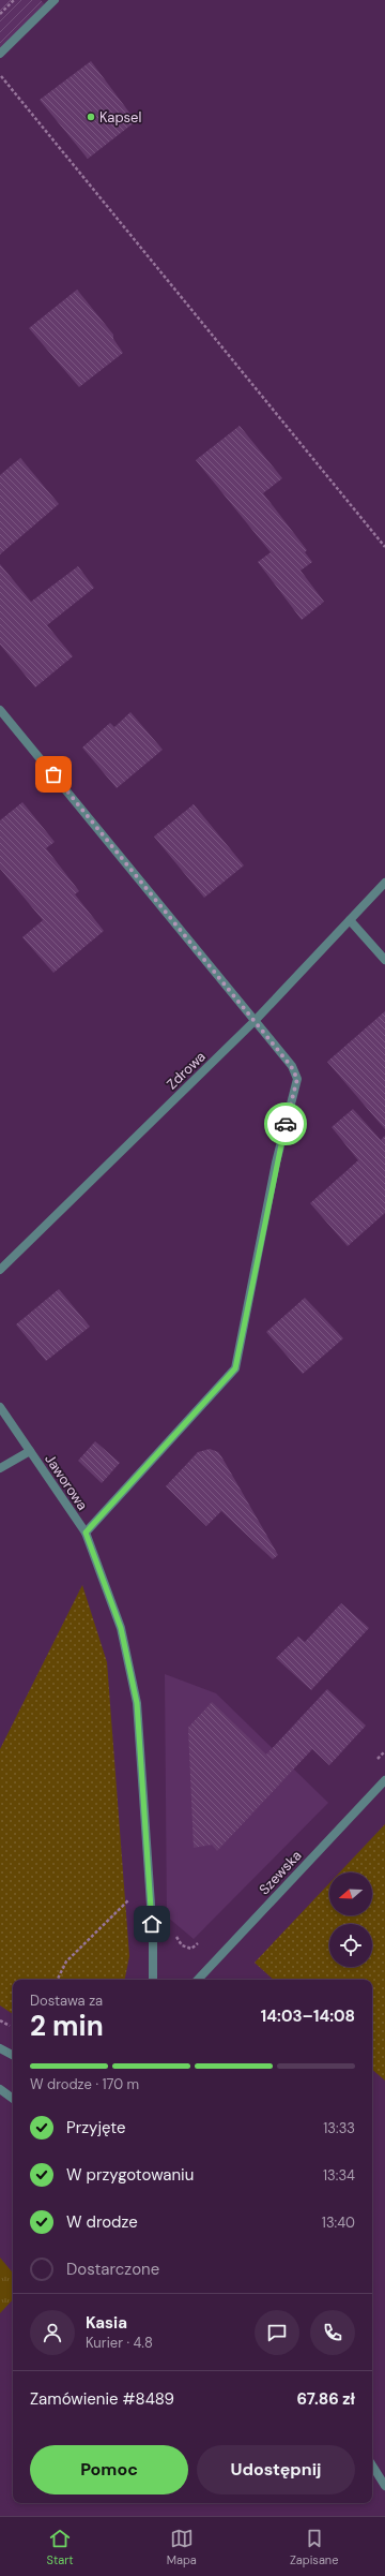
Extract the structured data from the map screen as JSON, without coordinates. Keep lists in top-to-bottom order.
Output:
{
  "streets": {
    "street": ["Zdrowa", "Jaworowa", "Szewska"]
  },
  "places": ["Kapsel"],
  "north": "left",
  "page": {
    "heading": ["2 min", "Dostawa za", "14:03–14:08"],
    "panel": [
      "Kasia",
      "Kurier · 4.8",
      "Zamówienie #8489",
      "67.86 zł"
    ],
    "bar": "W drodze · 170 m",
    "list": [
      ["Przyjęte", "13:33"],
      ["W przygotowaniu", "13:34"],
      ["W drodze", "13:40"],
      "Dostarczone"
    ],
    "buttons": ["Pomoc", "Udostępnij"],
    "tabs": ["Start", "Mapa", "Zapisane"]
  }
}
